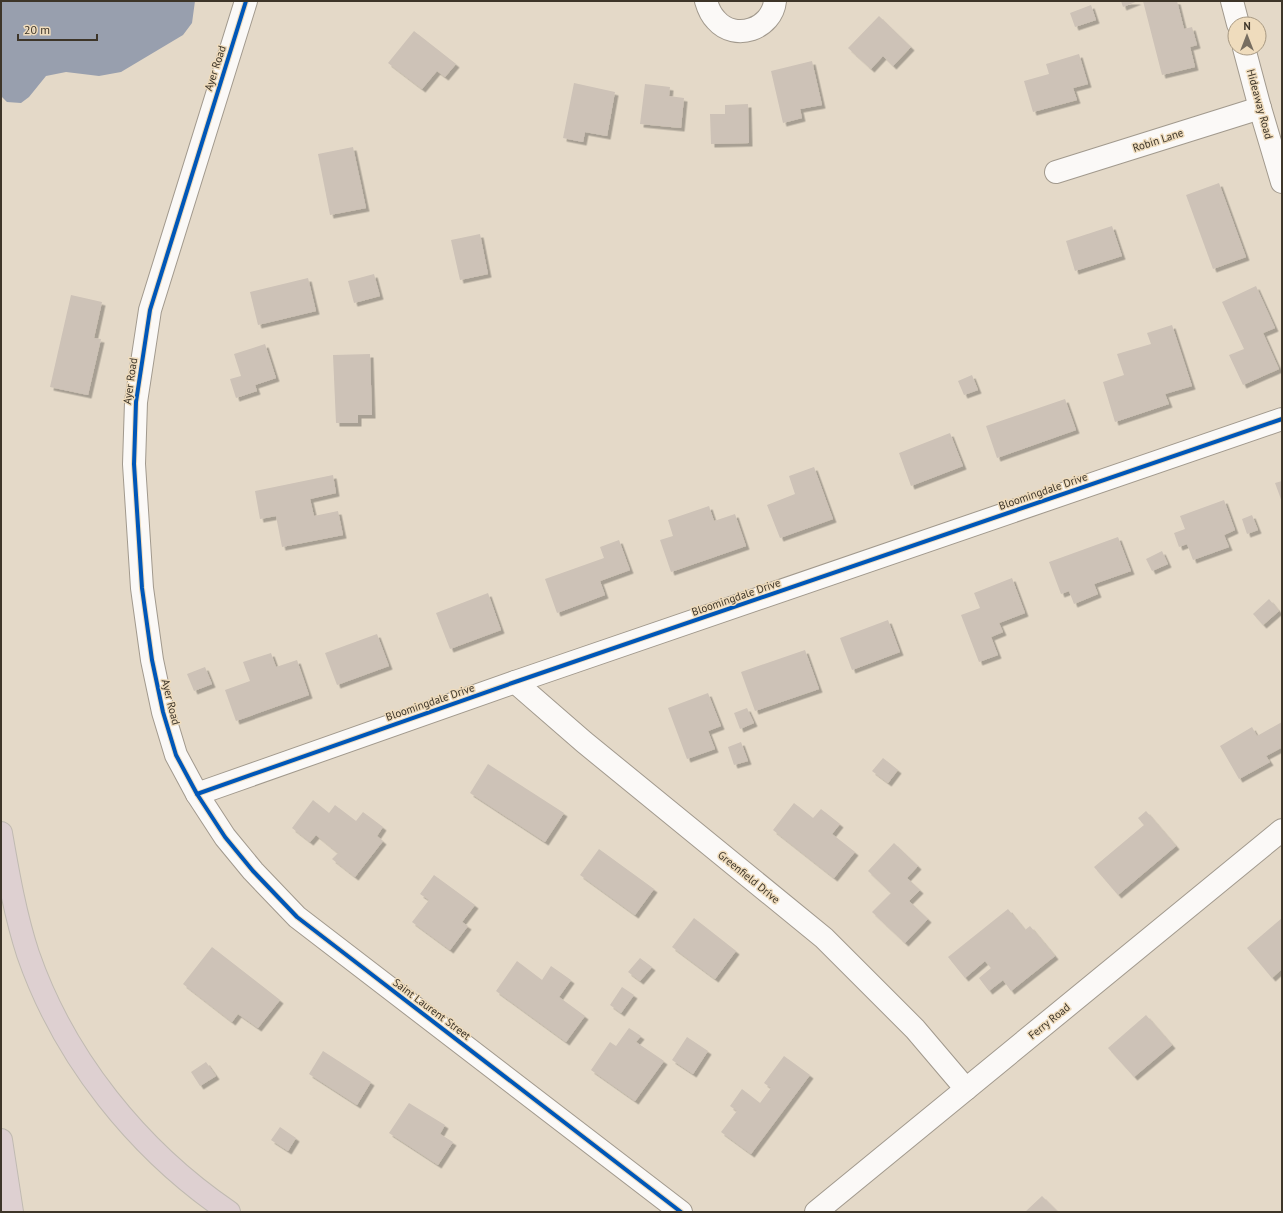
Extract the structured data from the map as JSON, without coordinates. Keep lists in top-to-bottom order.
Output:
{
  "streets": {
    "street": [
      "Ayer Road",
      "Hideaway Road",
      "Robin Lane",
      "Bloomingdale Drive",
      "Greenfield Drive",
      "Saint Laurent Street",
      "Ferry Road"
    ]
  },
  "crossings": [
    ["Ayer Road", "Bloomingdale Drive"],
    ["Ayer Road", "Saint Laurent Street"],
    ["Hideaway Road", "Robin Lane"],
    ["Bloomingdale Drive", "Greenfield Drive"],
    ["Bloomingdale Drive", "Saint Laurent Street"],
    ["Greenfield Drive", "Ferry Road"]
  ],
  "scale_bar": "20 m",
  "north": "top"
}
